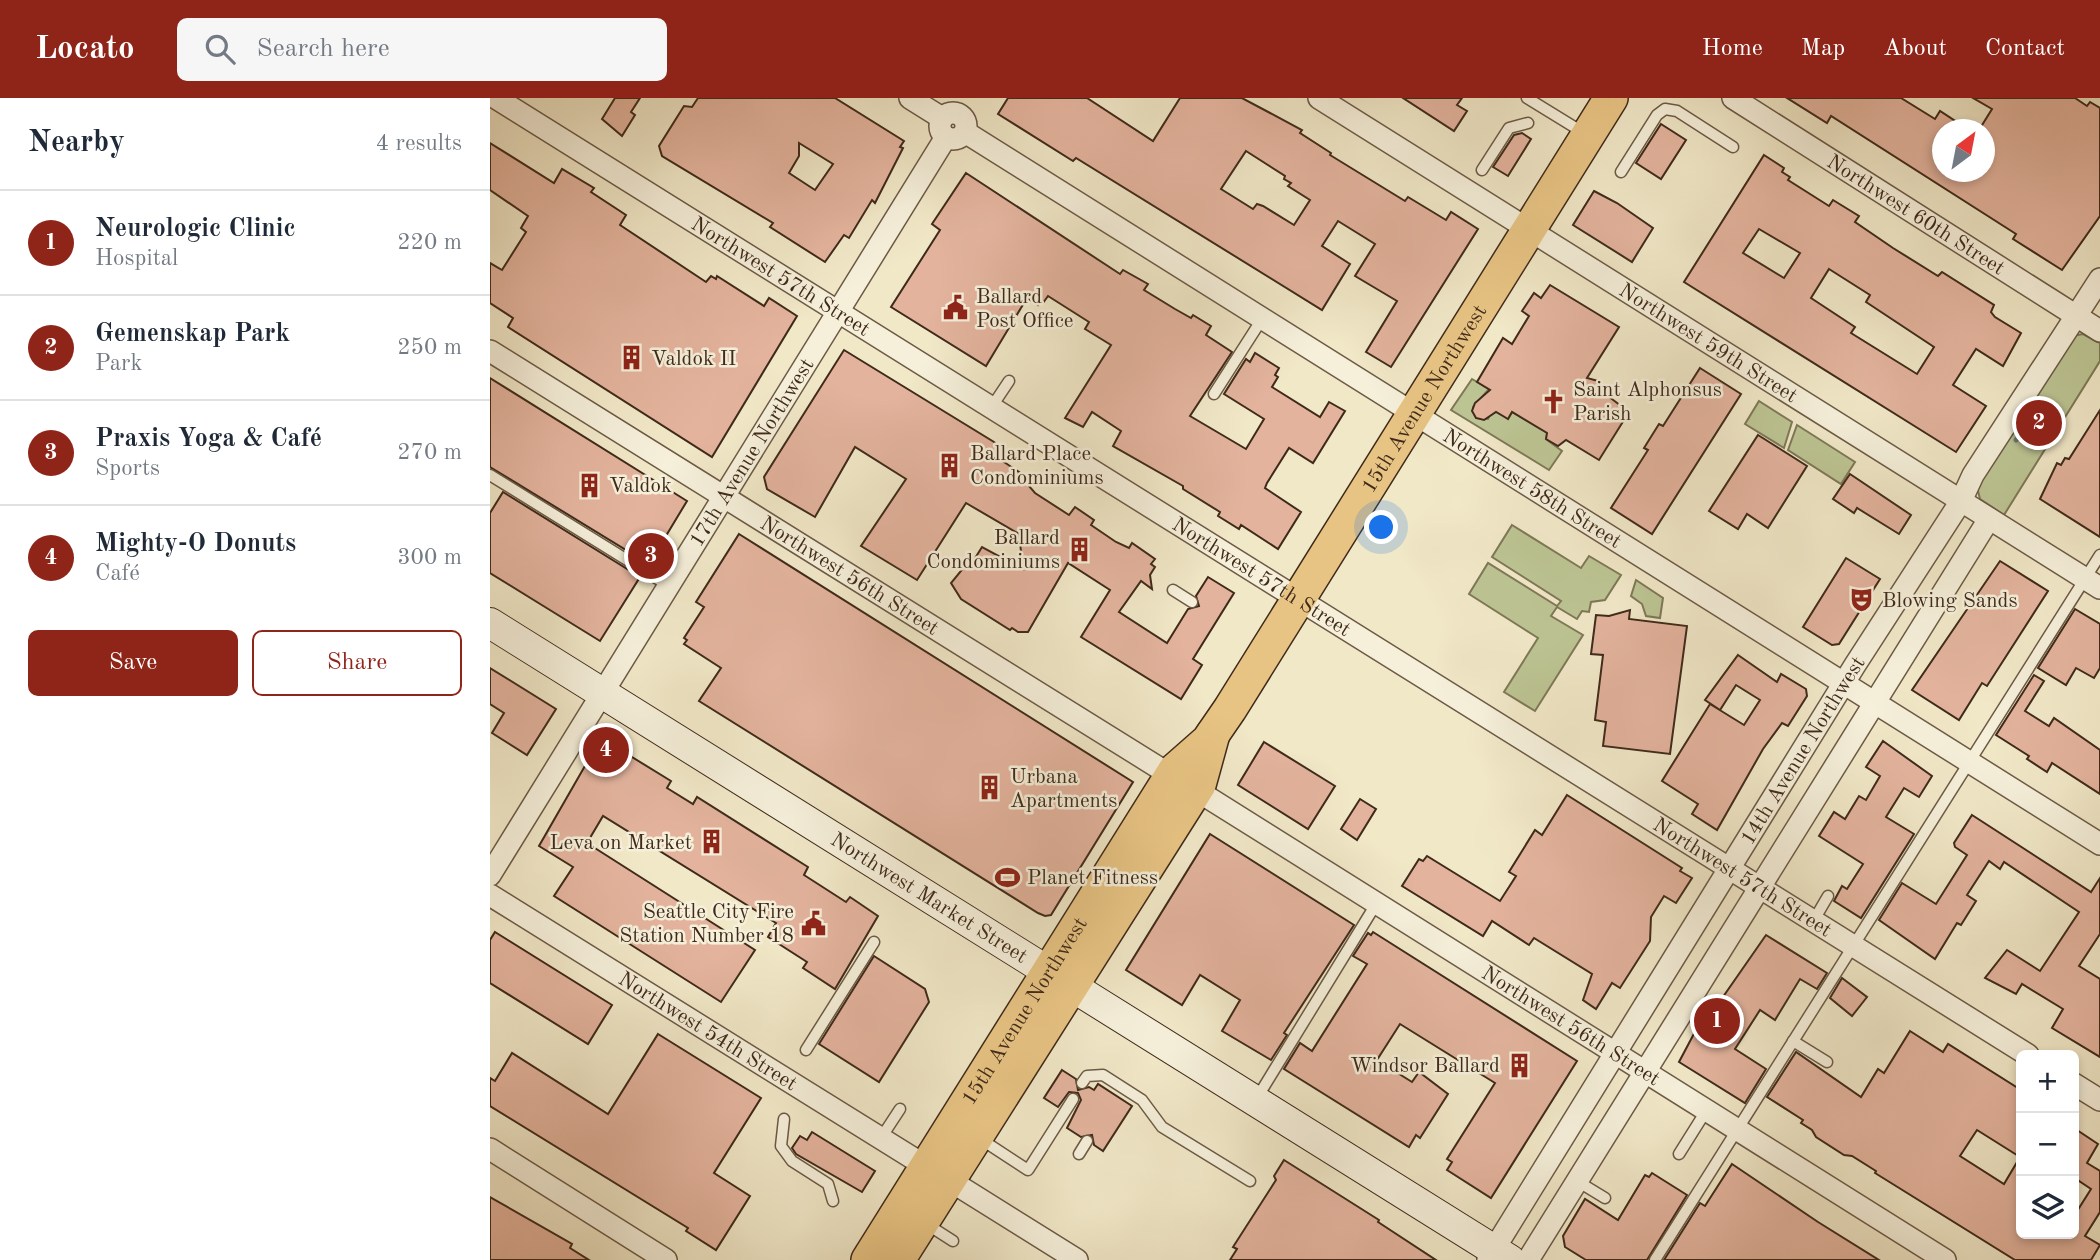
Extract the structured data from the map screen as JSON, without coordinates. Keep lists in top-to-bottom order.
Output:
{
  "streets": {
    "main road": ["15th Avenue Northwest", "Northwest Market Street"],
    "street": [
      "Northwest 60th Street",
      "Northwest 57th Street",
      "Northwest 59th Street",
      "17th Avenue Northwest",
      "Northwest 58th Street",
      "Northwest 56th Street",
      "14th Avenue Northwest",
      "Northwest 54th Street"
    ]
  },
  "crossings": [
    ["Northwest 60th Street", "14th Avenue Northwest"],
    ["Northwest 57th Street", "15th Avenue Northwest"],
    ["Northwest 57th Street", "17th Avenue Northwest"],
    ["Northwest 57th Street", "14th Avenue Northwest"],
    ["Northwest 59th Street", "15th Avenue Northwest"],
    ["Northwest 59th Street", "14th Avenue Northwest"],
    ["15th Avenue Northwest", "Northwest 58th Street"],
    ["15th Avenue Northwest", "Northwest 56th Street"],
    ["15th Avenue Northwest", "Northwest Market Street"],
    ["15th Avenue Northwest", "Northwest 54th Street"],
    ["17th Avenue Northwest", "Northwest 58th Street"],
    ["17th Avenue Northwest", "Northwest 56th Street"],
    ["17th Avenue Northwest", "Northwest Market Street"],
    ["Northwest 58th Street", "14th Avenue Northwest"],
    ["Northwest 56th Street", "14th Avenue Northwest"],
    ["14th Avenue Northwest", "Northwest Market Street"]
  ],
  "places": {
    "public building": ["Ballard Post Office", "Seattle City Fire Station Number 18"],
    "building": [
      "Valdok II",
      "Ballard Place Condominiums",
      "Valdok",
      "Ballard Condominiums",
      "Urbana Apartments",
      "Leva on Market",
      "Windsor Ballard"
    ],
    "church": ["Saint Alphonsus Parish"],
    "theatre": ["Blowing Sands"],
    "sports": ["Planet Fitness"]
  },
  "north": "top right",
  "page": {
    "header": "Locato",
    "search": "Search here",
    "nav": [
      "Home",
      "Map",
      "About",
      "Contact"
    ],
    "heading": ["Nearby", "4 results"],
    "list": [
      {
        "mark": "1",
        "name": "Neurologic Clinic",
        "note": "Hospital",
        "value": "220 m"
      },
      {
        "mark": "2",
        "name": "Gemenskap Park",
        "note": "Park",
        "value": "250 m"
      },
      {
        "mark": "3",
        "name": "Praxis Yoga & Café",
        "note": "Sports",
        "value": "270 m"
      },
      {
        "mark": "4",
        "name": "Mighty-O Donuts",
        "note": "Café",
        "value": "300 m"
      }
    ],
    "pins": [
      "2",
      "3",
      "4",
      "1"
    ],
    "buttons": ["Save", "Share"],
    "map_buttons": ["+", "−"]
  }
}
